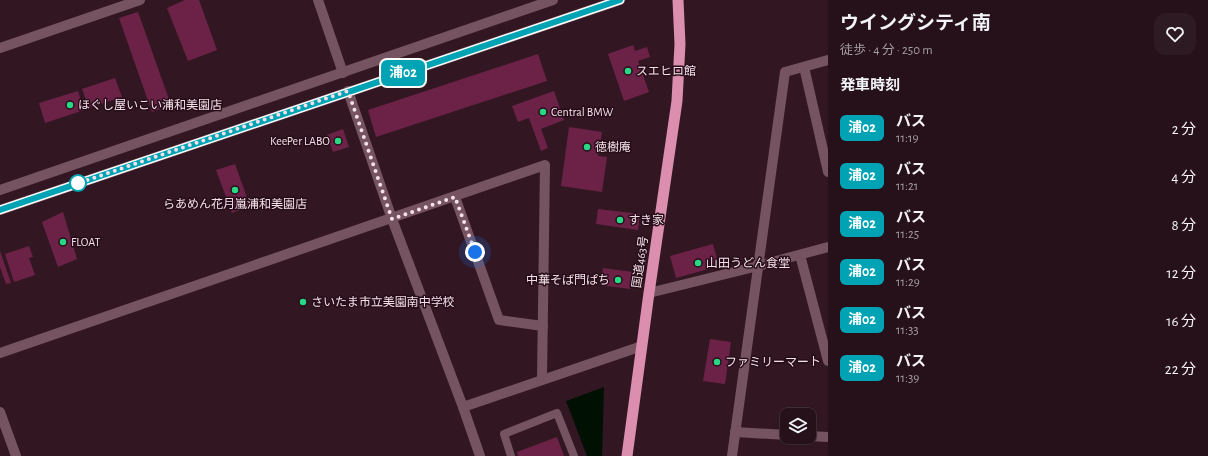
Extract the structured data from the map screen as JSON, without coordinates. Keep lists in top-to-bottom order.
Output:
{
  "streets": {
    "highway": ["国道463号"]
  },
  "places": [
    "スエヒロ館",
    "ほぐし屋いこい浦和美園店",
    "Central BMW",
    "KeePer LABO",
    "徳樹庵",
    "らあめん花月嵐浦和美園店",
    "すき家",
    "FLOAT",
    "山田うどん食堂",
    "中華そば門ぱち",
    "さいたま市立美園南中学校",
    "ファミリーマート"
  ],
  "lines": ["bus line 浦02"],
  "page": {
    "on_map": "浦02",
    "heading": [
      ["ウイングシティ南", "徒歩 · 4 分 · 250 m"],
      "発車時刻"
    ],
    "list": [
      {
        "mark": "浦02",
        "name": "バス",
        "note": "11:19",
        "value": "2 分"
      },
      {
        "mark": "浦02",
        "name": "バス",
        "note": "11:21",
        "value": "4 分"
      },
      {
        "mark": "浦02",
        "name": "バス",
        "note": "11:25",
        "value": "8 分"
      },
      {
        "mark": "浦02",
        "name": "バス",
        "note": "11:29",
        "value": "12 分"
      },
      {
        "mark": "浦02",
        "name": "バス",
        "note": "11:33",
        "value": "16 分"
      },
      {
        "mark": "浦02",
        "name": "バス",
        "note": "11:39",
        "value": "22 分"
      }
    ]
  }
}
